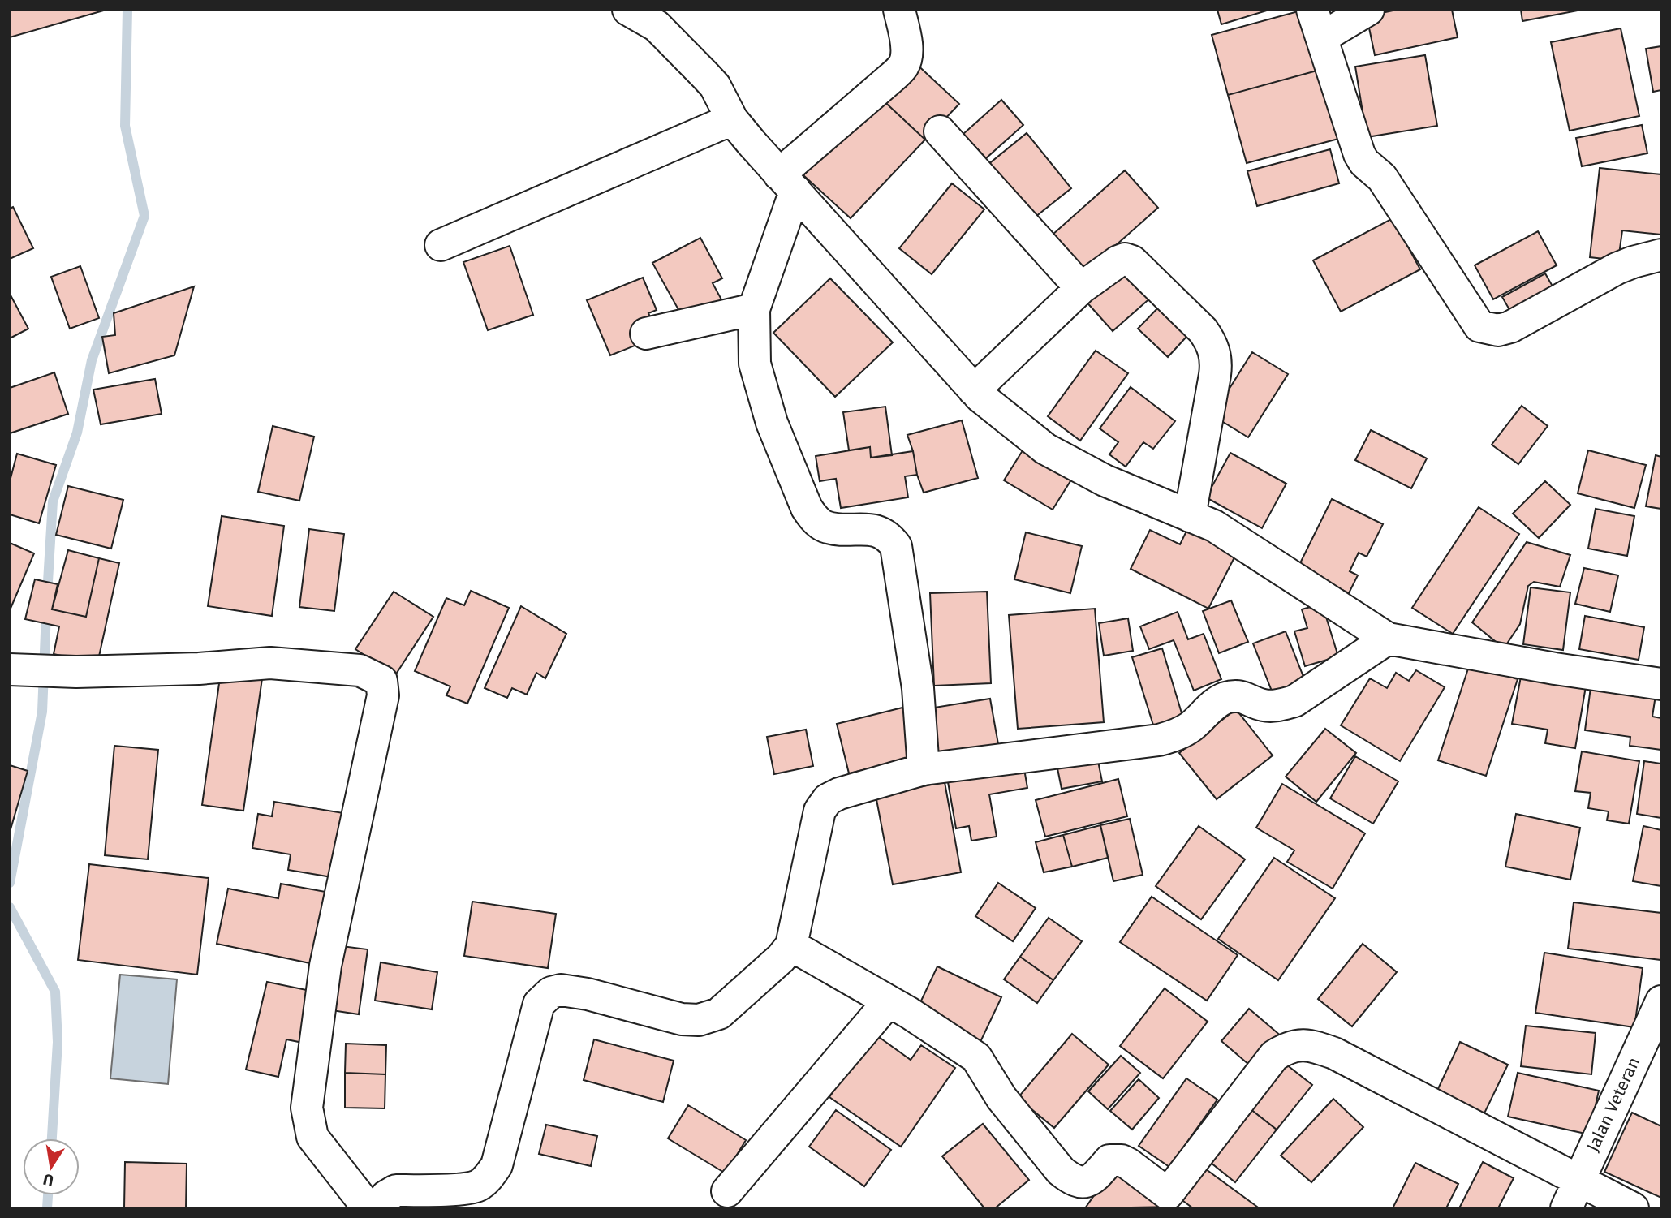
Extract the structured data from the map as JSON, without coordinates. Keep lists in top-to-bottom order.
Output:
{
  "streets": {
    "street": ["Jalan Veteran"]
  },
  "north": "bottom"
}
